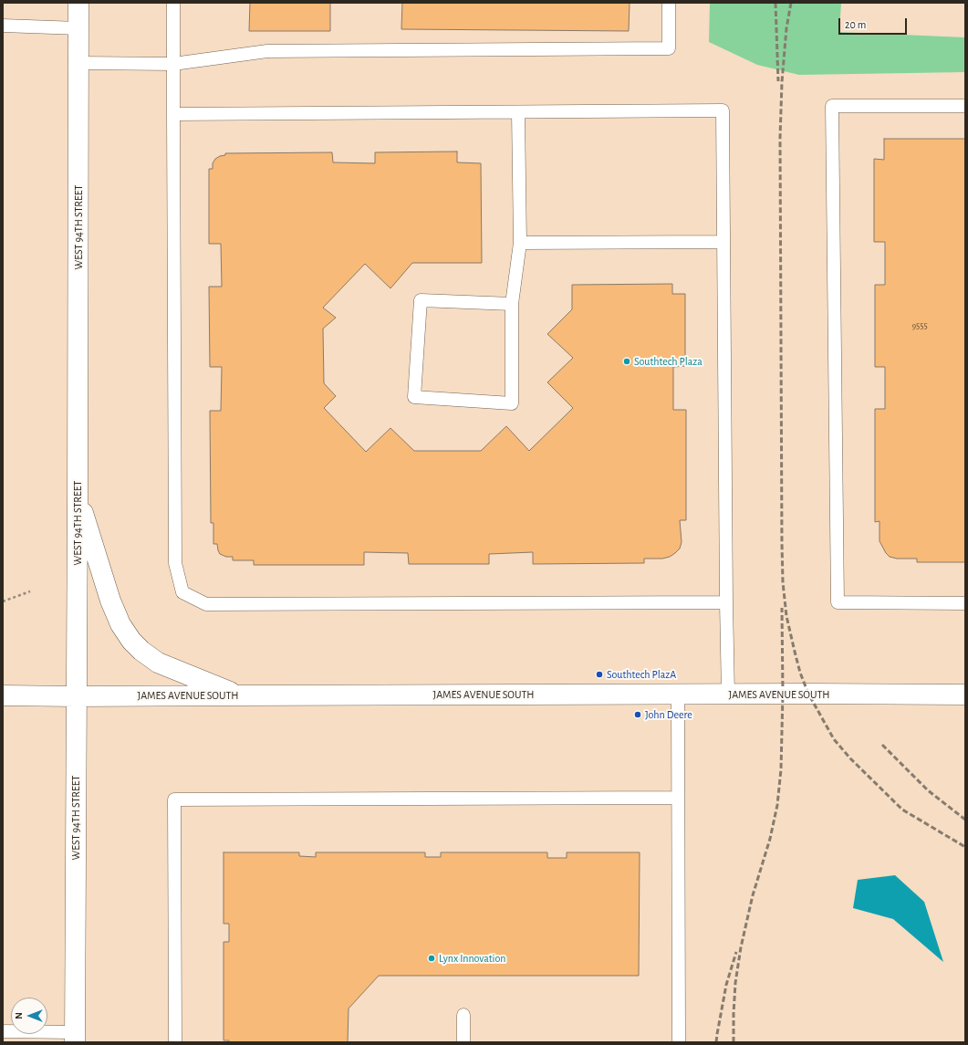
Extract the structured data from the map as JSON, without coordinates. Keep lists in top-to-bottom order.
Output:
{
  "streets": {
    "street": ["WEST 94TH STREET", "JAMES AVENUE SOUTH"]
  },
  "crossings": [
    ["WEST 94TH STREET", "JAMES AVENUE SOUTH"]
  ],
  "places": [
    "Southtech Plaza",
    "Southtech PlazA",
    "John Deere",
    "Lynx Innovation"
  ],
  "house_numbers": ["9555"],
  "scale_bar": "20 m",
  "north": "left"
}
